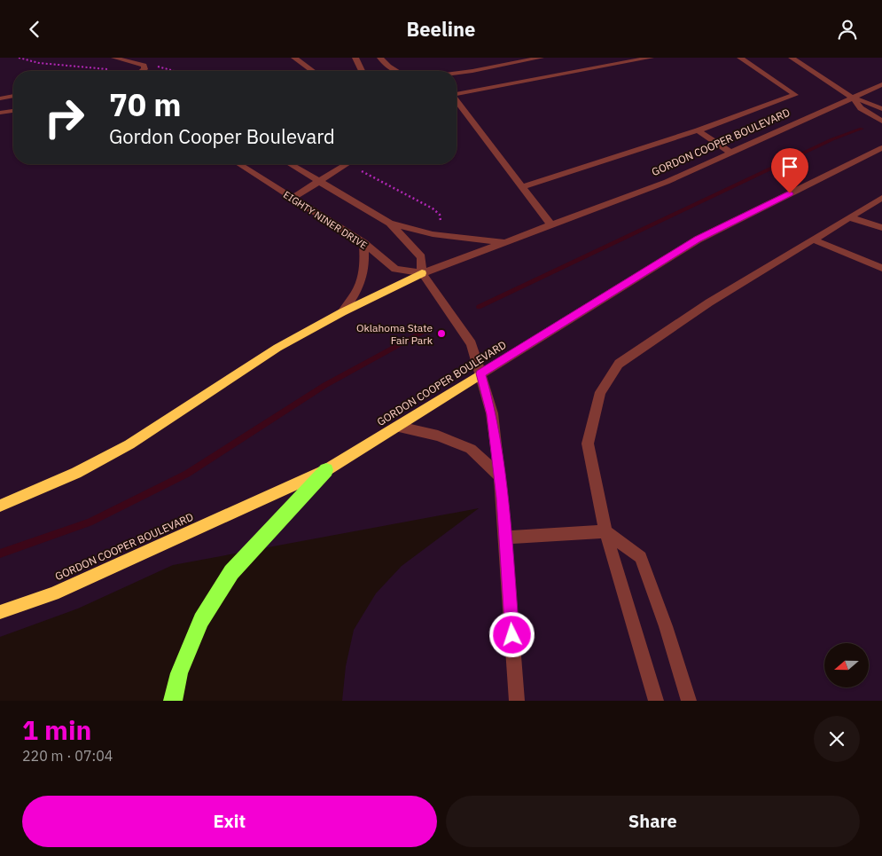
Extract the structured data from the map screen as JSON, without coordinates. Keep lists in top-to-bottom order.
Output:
{
  "streets": {
    "main road": ["GORDON COOPER BOULEVARD"],
    "street": ["EIGHTY NINER DRIVE"]
  },
  "crossings": [
    ["GORDON COOPER BOULEVARD", "EIGHTY NINER DRIVE"]
  ],
  "places": ["Oklahoma State Fair Park"],
  "north": "left",
  "page": {
    "header": "Beeline",
    "turn": ["70 m", "Gordon Cooper Boulevard"],
    "heading": ["1 min", "220 m · 07:04"],
    "buttons": ["Exit", "Share"]
  }
}
